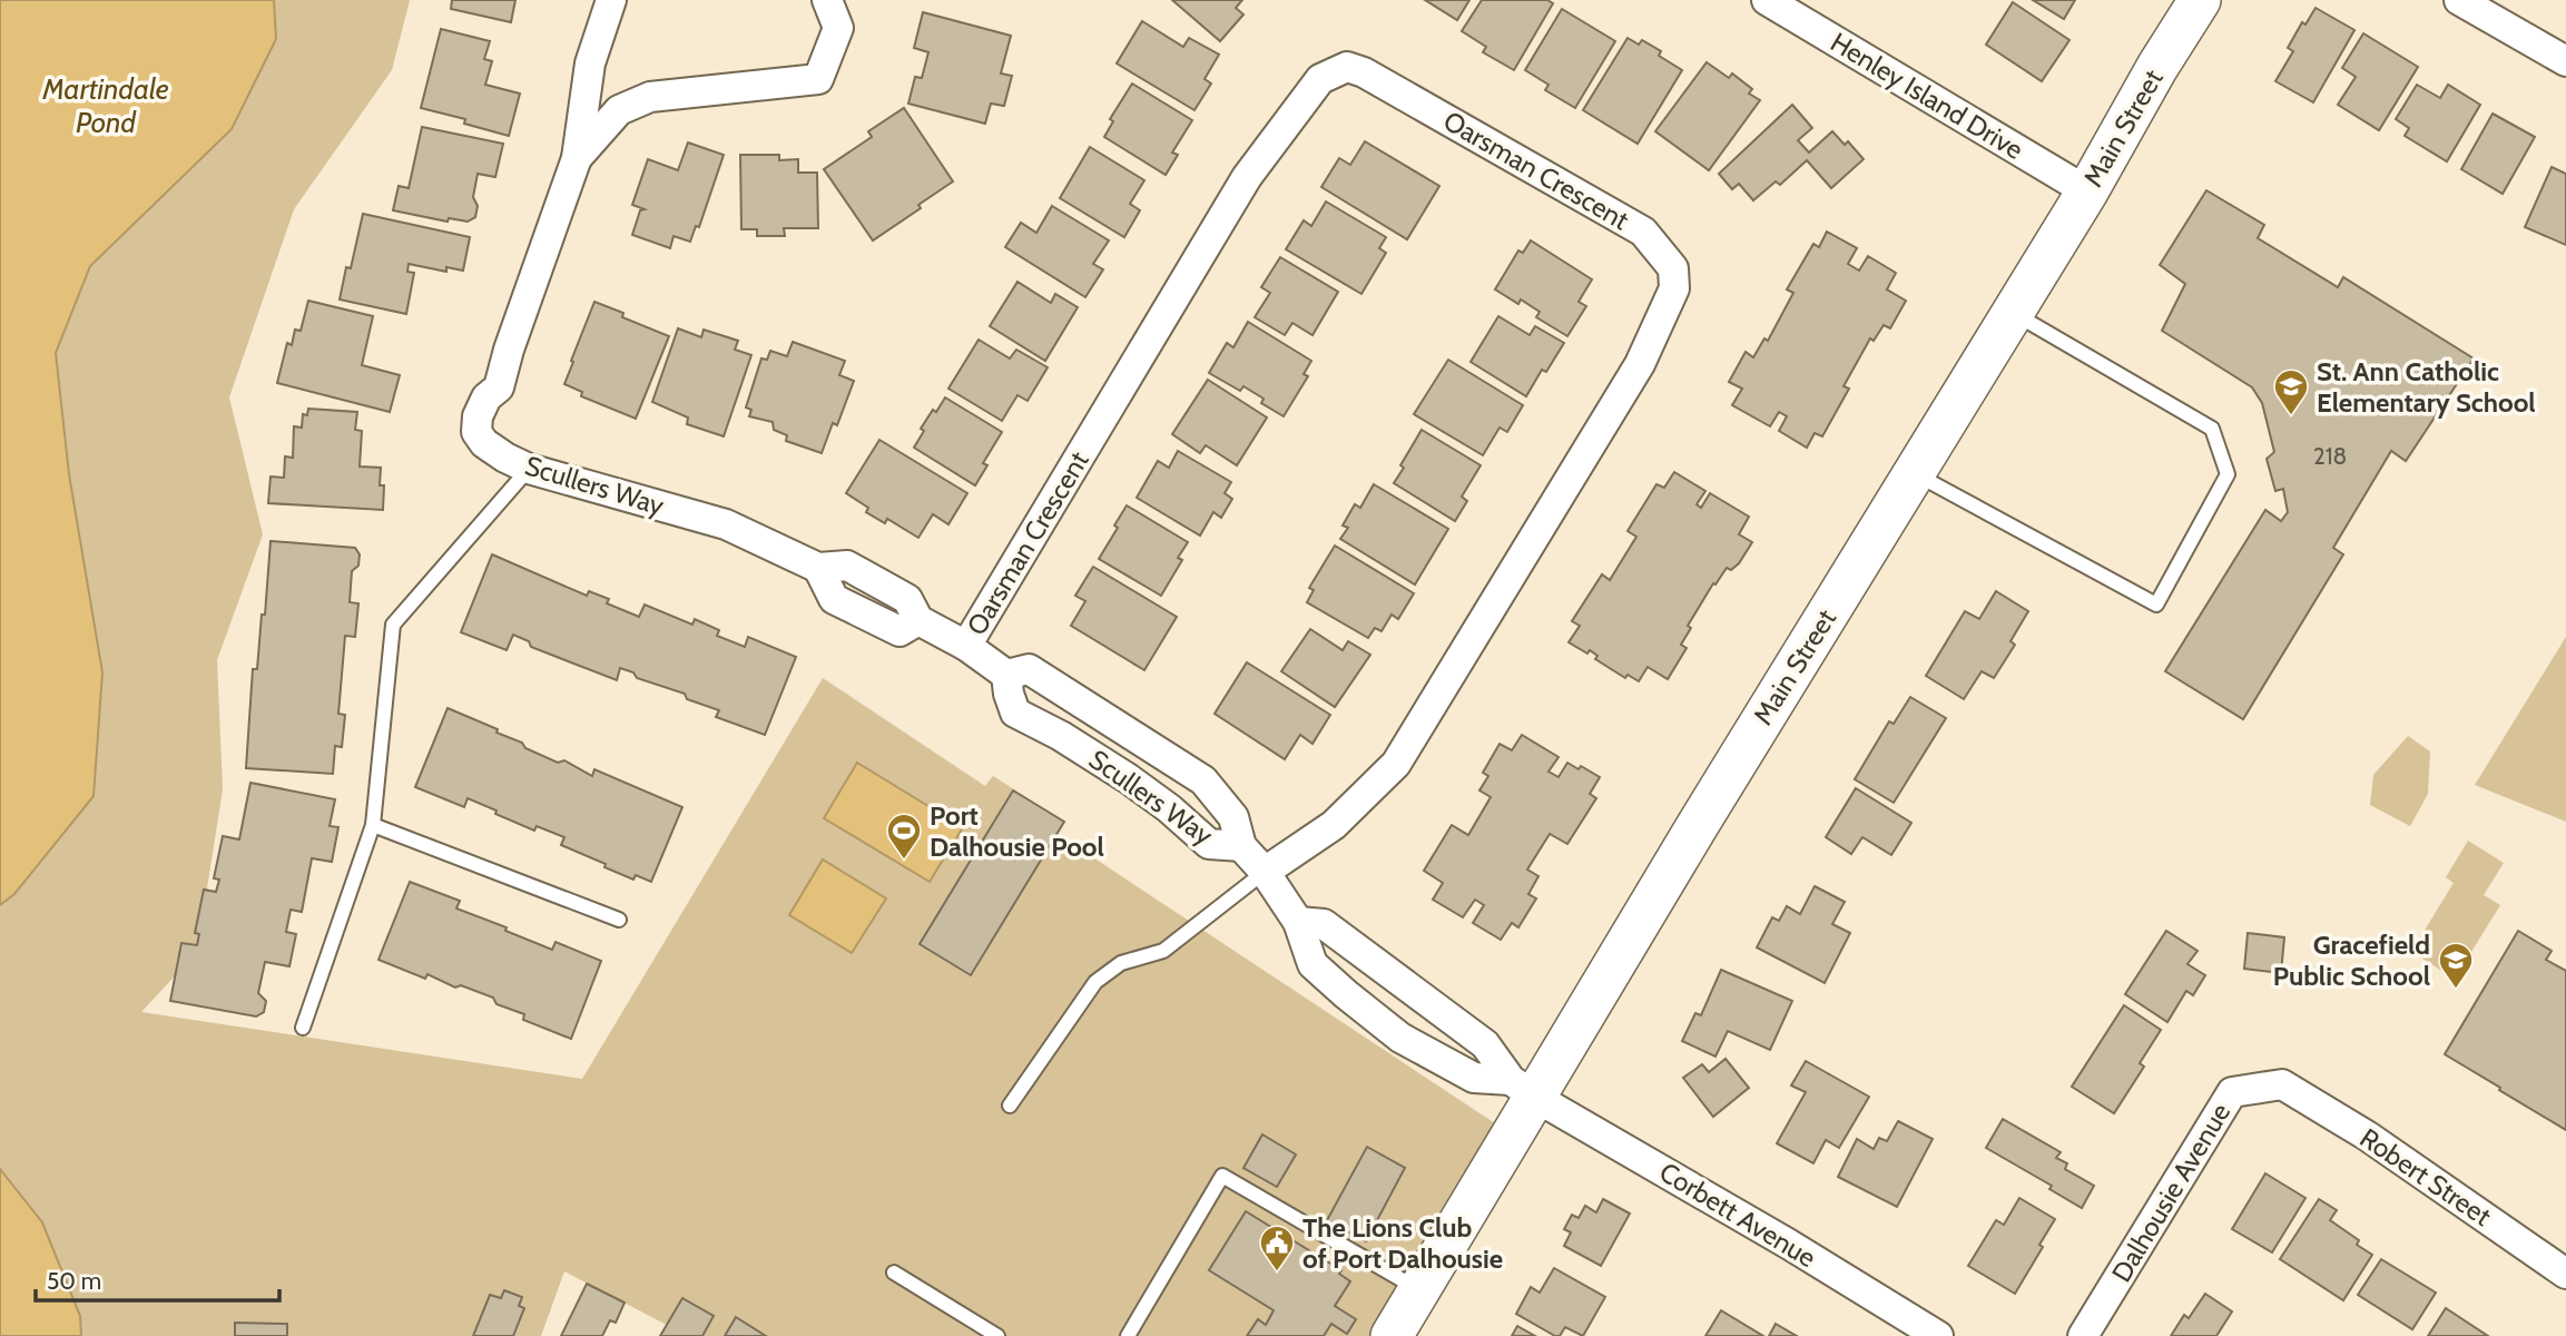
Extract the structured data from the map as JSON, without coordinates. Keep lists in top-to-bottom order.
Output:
{
  "streets": {
    "main road": ["Main Street"],
    "street": [
      "Henley Island Drive",
      "Oarsman Crescent",
      "Scullers Way",
      "Robert Street",
      "Dalhousie Avenue",
      "Corbett Avenue"
    ]
  },
  "crossings": [
    ["Henley Island Drive", "Main Street"],
    ["Main Street", "Scullers Way"],
    ["Main Street", "Corbett Avenue"],
    ["Oarsman Crescent", "Scullers Way"],
    ["Scullers Way", "Corbett Avenue"],
    ["Robert Street", "Dalhousie Avenue"]
  ],
  "water": ["Martindale Pond"],
  "places": {
    "school or university": ["St. Ann Catholic Elementary School", "Gracefield Public School"],
    "sports": ["Port Dalhousie Pool"],
    "public building": ["The Lions Club of Port Dalhousie"]
  },
  "house_numbers": ["218"],
  "scale_bar": "50 m"
}
